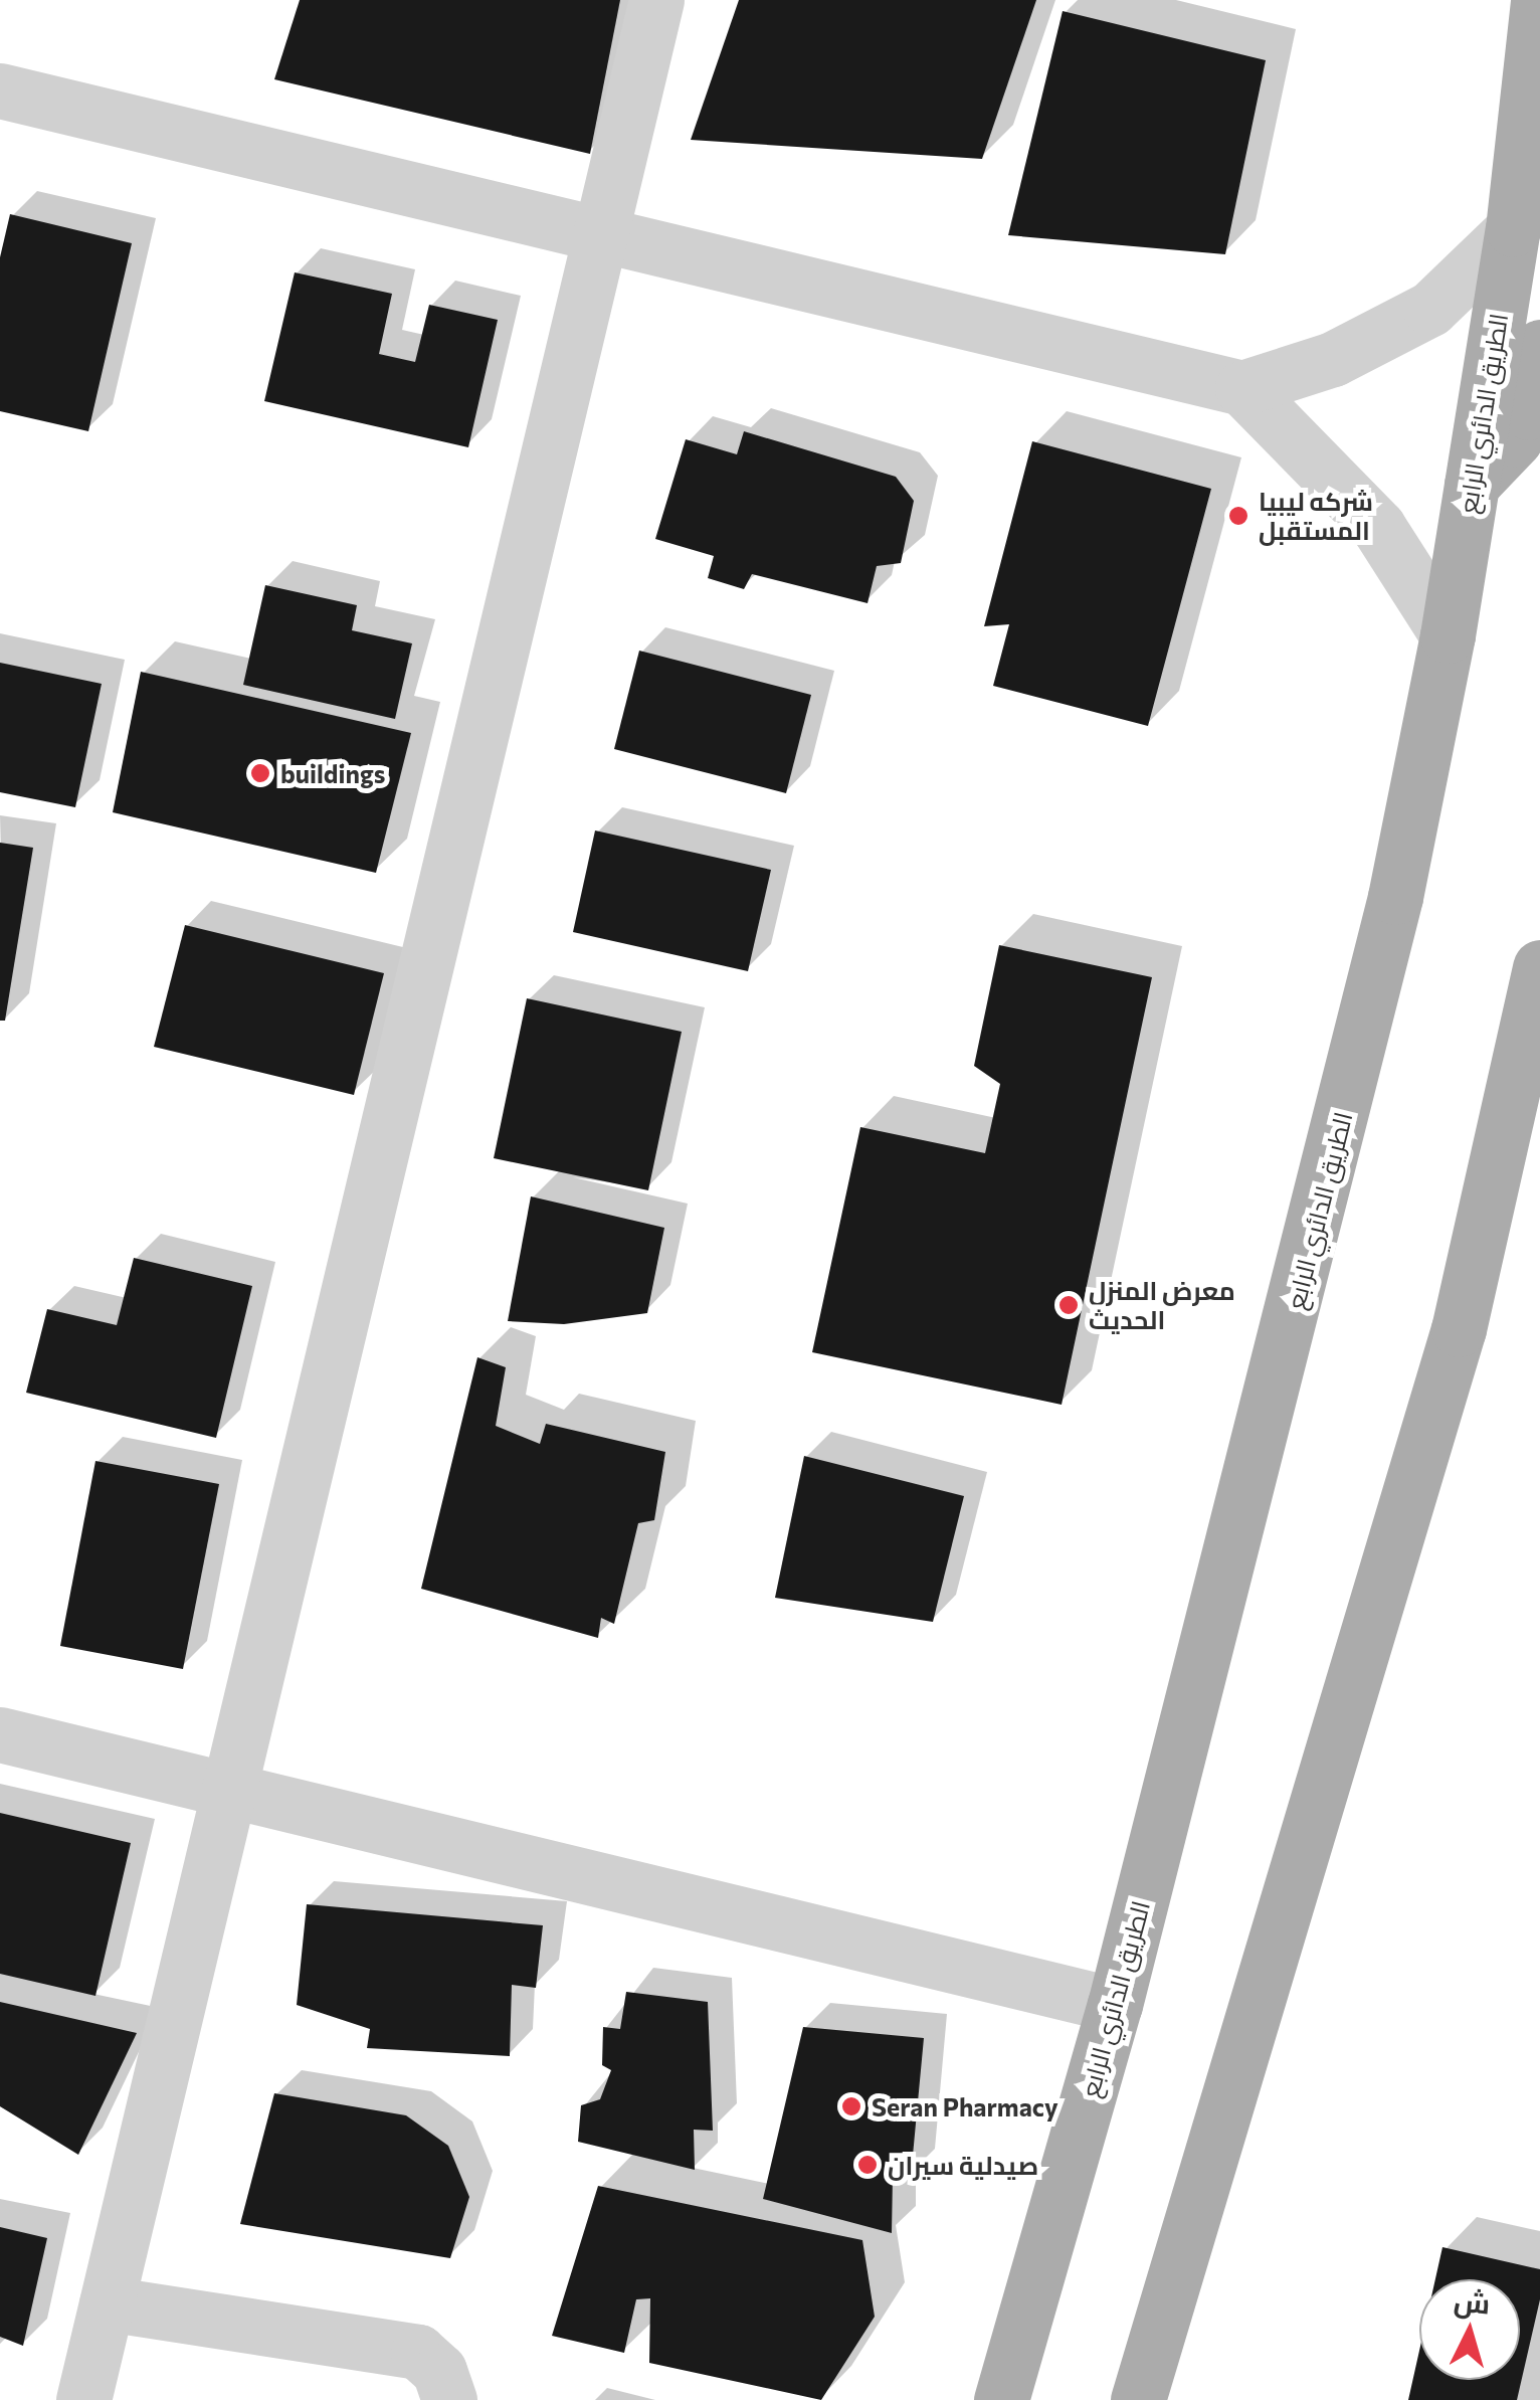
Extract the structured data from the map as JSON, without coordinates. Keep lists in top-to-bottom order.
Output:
{
  "streets": {
    "main road": ["الطريق الدائري الرابع"]
  },
  "places": [
    "شركه ليبيا المستقبل",
    "buildings",
    "معرض المنزل الحديث",
    "Seran Pharmacy",
    "صيدلية سيران"
  ],
  "north": "top"
}
